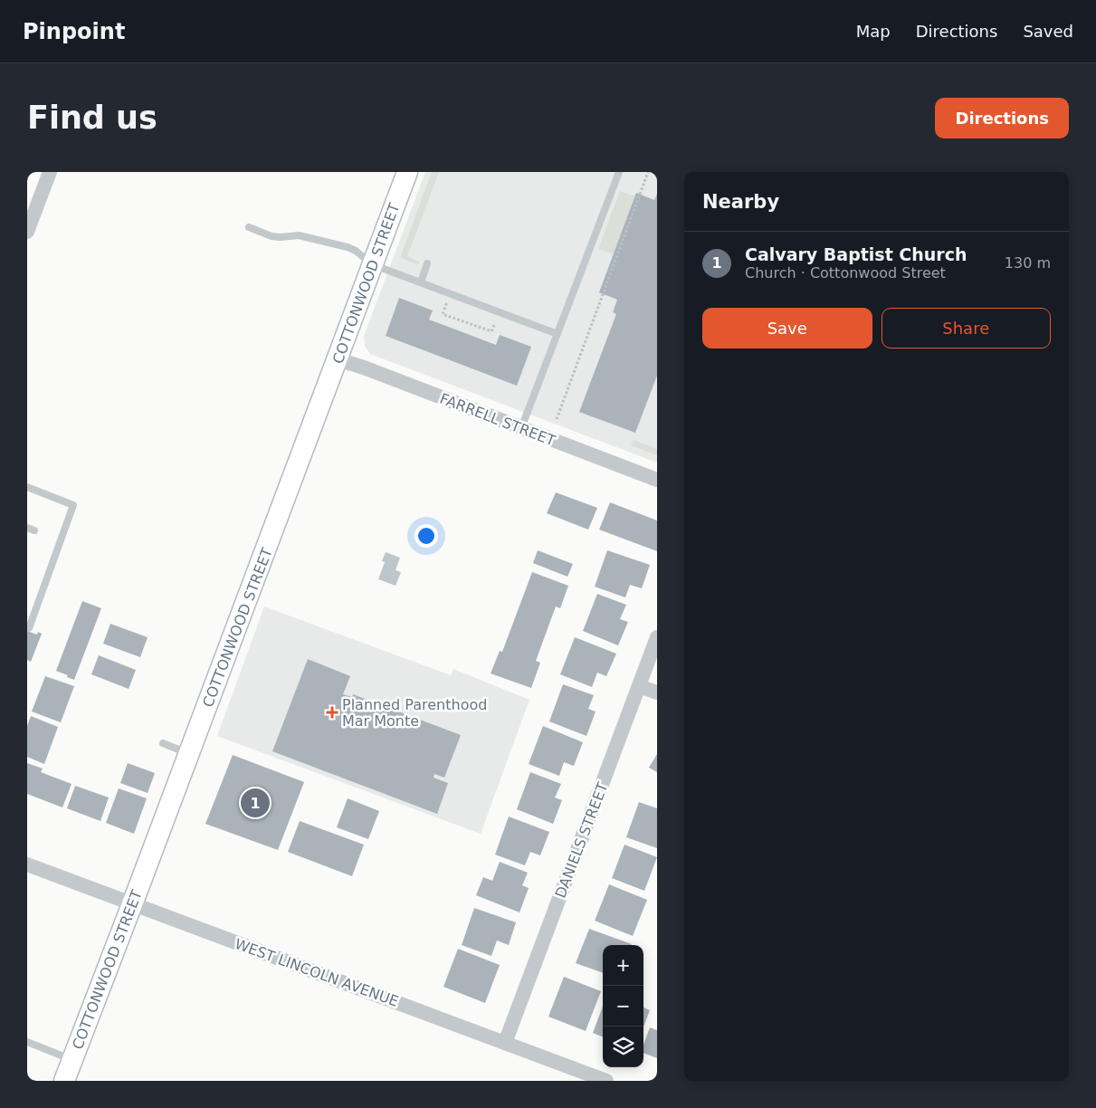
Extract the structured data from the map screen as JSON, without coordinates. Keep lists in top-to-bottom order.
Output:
{
  "streets": {
    "street": [
      "COTTONWOOD STREET",
      "FARRELL STREET",
      "DANIELS STREET",
      "WEST LINCOLN AVENUE"
    ]
  },
  "crossings": [
    ["COTTONWOOD STREET", "FARRELL STREET"],
    ["COTTONWOOD STREET", "WEST LINCOLN AVENUE"],
    ["DANIELS STREET", "WEST LINCOLN AVENUE"]
  ],
  "places": {
    "health": ["Planned Parenthood Mar Monte"]
  },
  "page": {
    "header": "Pinpoint",
    "nav": ["Map", "Directions", "Saved"],
    "buttons": [
      "Directions",
      ["Save", "Share"]
    ],
    "title": "Find us",
    "heading": "Nearby",
    "list": [
      {
        "mark": "1",
        "name": "Calvary Baptist Church",
        "note": "Church · Cottonwood Street",
        "value": "130 m"
      }
    ],
    "pins": "1",
    "map_buttons": ["+", "−"]
  }
}
